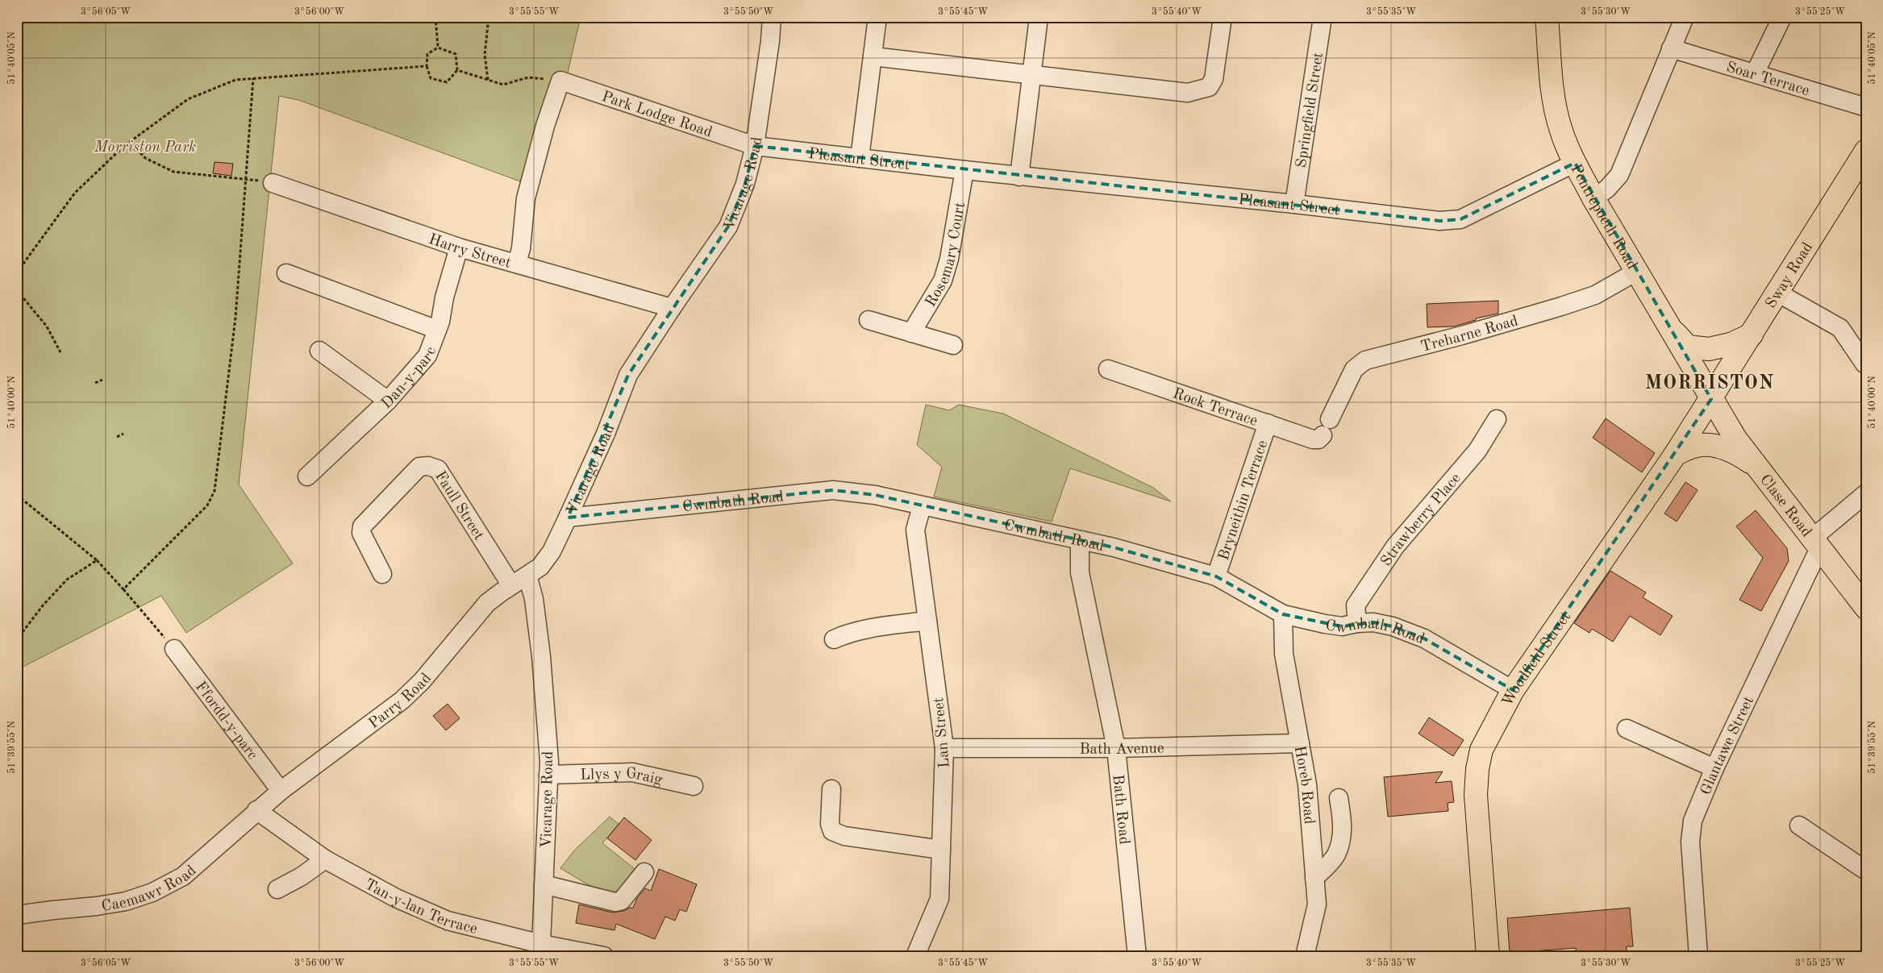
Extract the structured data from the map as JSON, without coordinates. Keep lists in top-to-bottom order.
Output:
{
  "streets": {
    "main road": [
      "Pentrepoeth Road",
      "Sway Road",
      "Clase Road",
      "Woodfield Street"
    ],
    "street": [
      "Soar Terrace",
      "Springfield Street",
      "Park Lodge Road",
      "Pleasant Street",
      "Vicarage Road",
      "Harry Street",
      "Rosemary Court",
      "Treharne Road",
      "Dan-y-parc",
      "Rock Terrace",
      "Bryneithin Terrace",
      "Cwmbath Road",
      "Faull Street",
      "Strawberry Place",
      "Parry Road",
      "Ffordd-y-parc",
      "Lan Street",
      "Glantawe Street",
      "Bath Avenue",
      "Llys y Graig",
      "Horeb Road",
      "Bath Road",
      "Caemawr Road",
      "Tan-y-lan Terrace"
    ]
  },
  "crossings": [
    ["Springfield Street", "Pleasant Street"],
    ["Park Lodge Road", "Pleasant Street"],
    ["Park Lodge Road", "Vicarage Road"],
    ["Pleasant Street", "Vicarage Road"],
    ["Pleasant Street", "Pentrepoeth Road"],
    ["Pleasant Street", "Rosemary Court"],
    ["Vicarage Road", "Harry Street"],
    ["Vicarage Road", "Cwmbath Road"],
    ["Vicarage Road", "Parry Road"],
    ["Vicarage Road", "Llys y Graig"],
    ["Vicarage Road", "Tan-y-lan Terrace"],
    ["Pentrepoeth Road", "Sway Road"],
    ["Pentrepoeth Road", "Treharne Road"],
    ["Pentrepoeth Road", "Clase Road"],
    ["Pentrepoeth Road", "Woodfield Street"],
    ["Harry Street", "Dan-y-parc"],
    ["Sway Road", "Clase Road"],
    ["Sway Road", "Woodfield Street"],
    ["Treharne Road", "Rock Terrace"],
    ["Rock Terrace", "Bryneithin Terrace"],
    ["Bryneithin Terrace", "Cwmbath Road"],
    ["Cwmbath Road", "Strawberry Place"],
    ["Cwmbath Road", "Woodfield Street"],
    ["Cwmbath Road", "Lan Street"],
    ["Cwmbath Road", "Horeb Road"],
    ["Cwmbath Road", "Bath Road"],
    ["Clase Road", "Woodfield Street"],
    ["Clase Road", "Glantawe Street"],
    ["Faull Street", "Parry Road"],
    ["Parry Road", "Ffordd-y-parc"],
    ["Parry Road", "Caemawr Road"],
    ["Parry Road", "Tan-y-lan Terrace"],
    ["Lan Street", "Bath Avenue"],
    ["Bath Avenue", "Horeb Road"],
    ["Bath Avenue", "Bath Road"],
    ["Caemawr Road", "Tan-y-lan Terrace"]
  ],
  "districts": ["MORRISTON"],
  "parks": ["Morriston Park"],
  "coordinates": [
    "3°56'05\"W",
    "3°56'00\"W",
    "3°55'55\"W",
    "3°55'50\"W",
    "3°55'45\"W",
    "3°55'40\"W",
    "3°55'35\"W",
    "3°55'30\"W",
    "3°55'25\"W",
    "51°40'05\"N",
    "51°40'00\"N",
    "51°39'55\"N"
  ]
}
